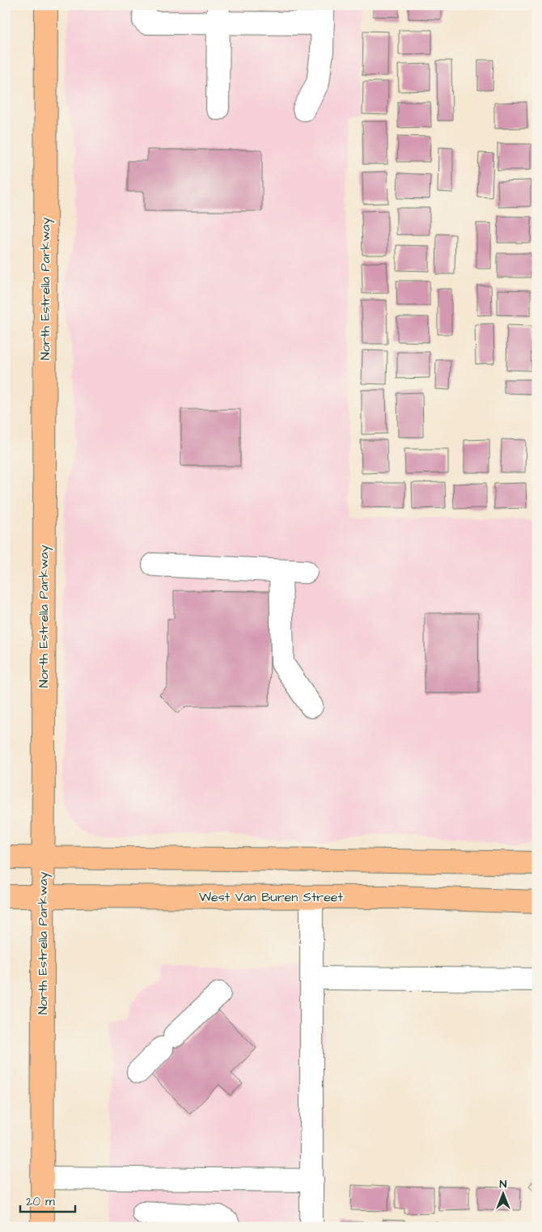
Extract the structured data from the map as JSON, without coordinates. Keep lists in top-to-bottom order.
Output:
{
  "streets": {
    "main road": ["North Estrella Parkway", "West Van Buren Street"]
  },
  "crossings": [
    ["North Estrella Parkway", "West Van Buren Street"]
  ],
  "scale_bar": "20 m",
  "north": "top"
}
